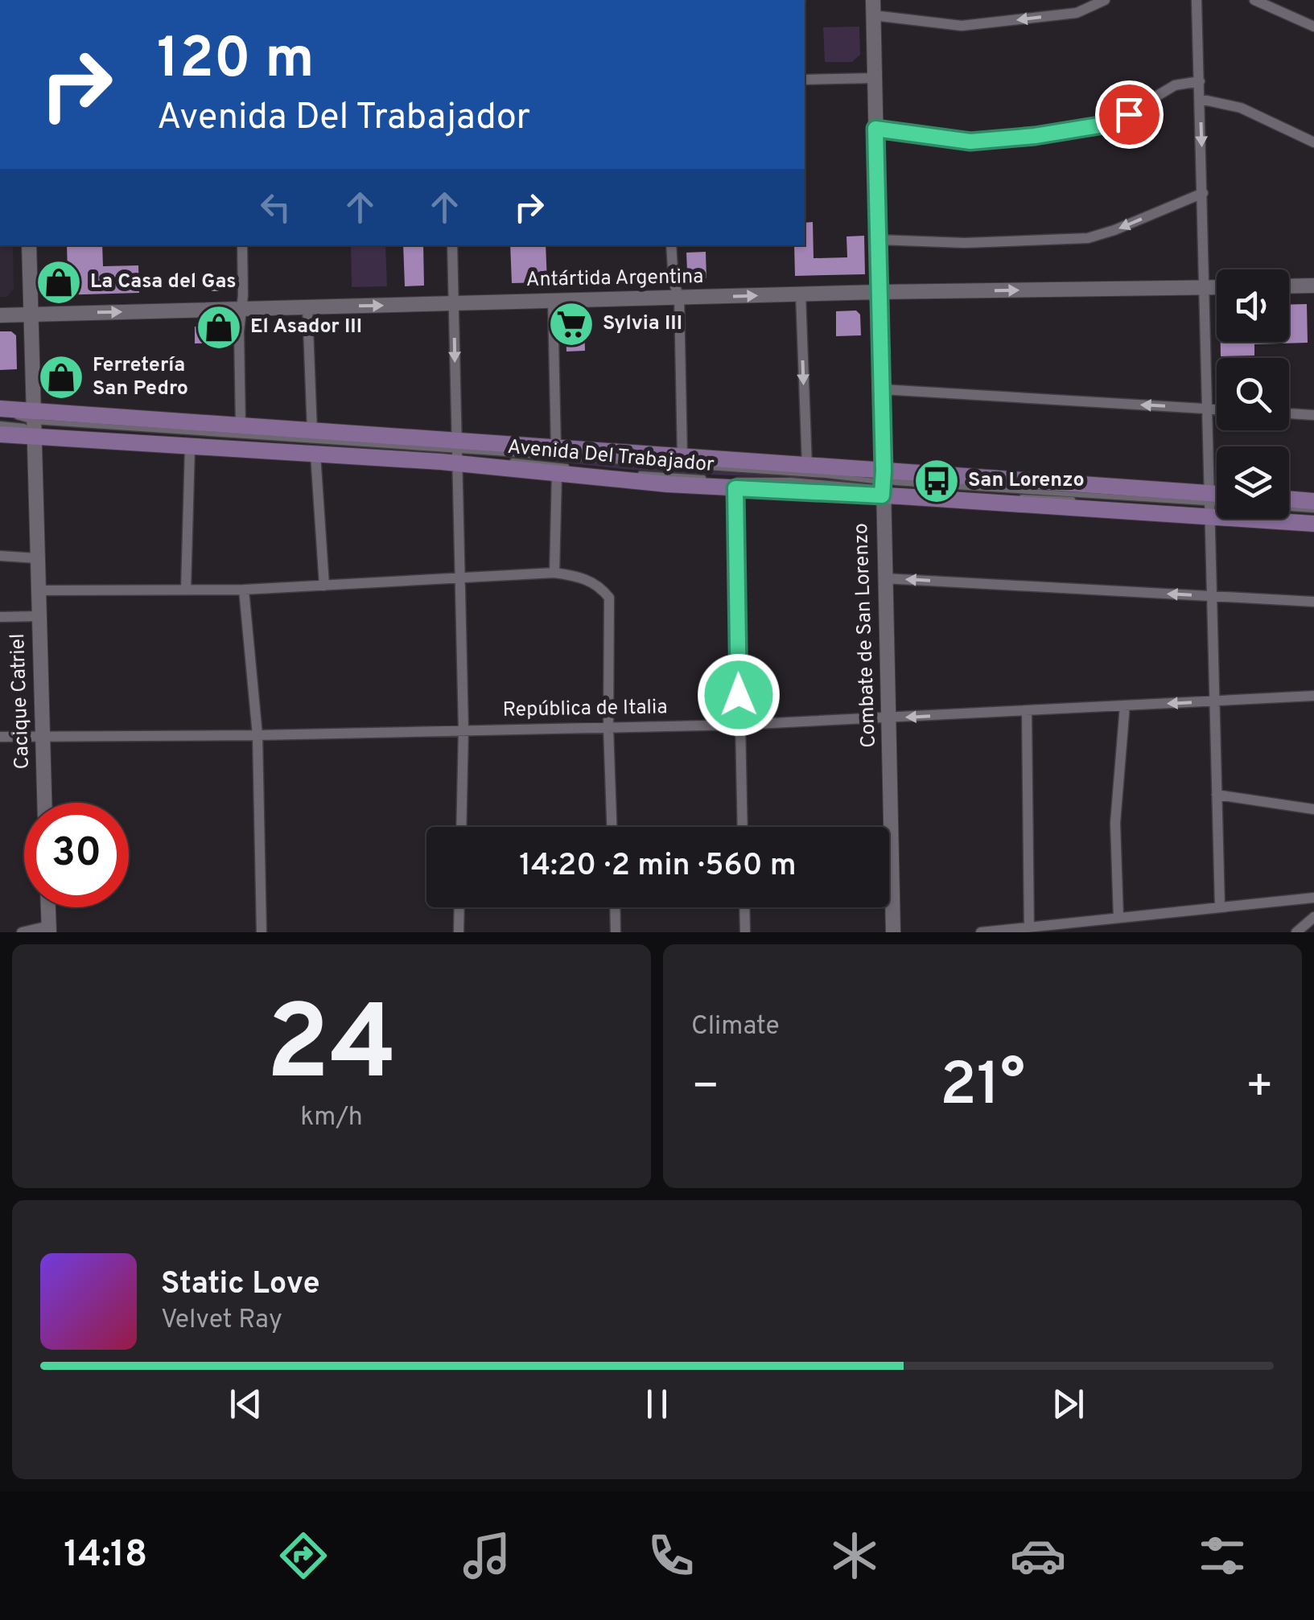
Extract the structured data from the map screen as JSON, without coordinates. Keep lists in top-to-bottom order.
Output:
{
  "streets": {
    "main road": [
      "Antártida Argentina",
      "Avenida Del Trabajador",
      "Combate de San Lorenzo",
      "Cacique Catriel"
    ],
    "street": ["República de Italia"]
  },
  "crossings": [
    ["Antártida Argentina", "Combate de San Lorenzo"],
    ["Antártida Argentina", "Cacique Catriel"],
    ["Avenida Del Trabajador", "Combate de San Lorenzo"],
    ["Avenida Del Trabajador", "Cacique Catriel"],
    ["Combate de San Lorenzo", "República de Italia"],
    ["Cacique Catriel", "República de Italia"]
  ],
  "one_way": ["Antártida Argentina"],
  "places": {
    "shop": ["La Casa del Gas", "El Asador III", "Ferretería San Pedro"],
    "supermarket": ["Sylvia III"],
    "bus stop": ["San Lorenzo"]
  },
  "page": {
    "turn": ["120 m", "Avenida Del Trabajador"],
    "limit": "30",
    "trip": "14:20 · 2 min · 560 m",
    "tile": [
      ["24", "km/h"],
      "Climate"
    ],
    "heat": ["−", "21°", "+"],
    "song": ["Static Love", "Velvet Ray"],
    "tabs": "14:18"
  }
}
